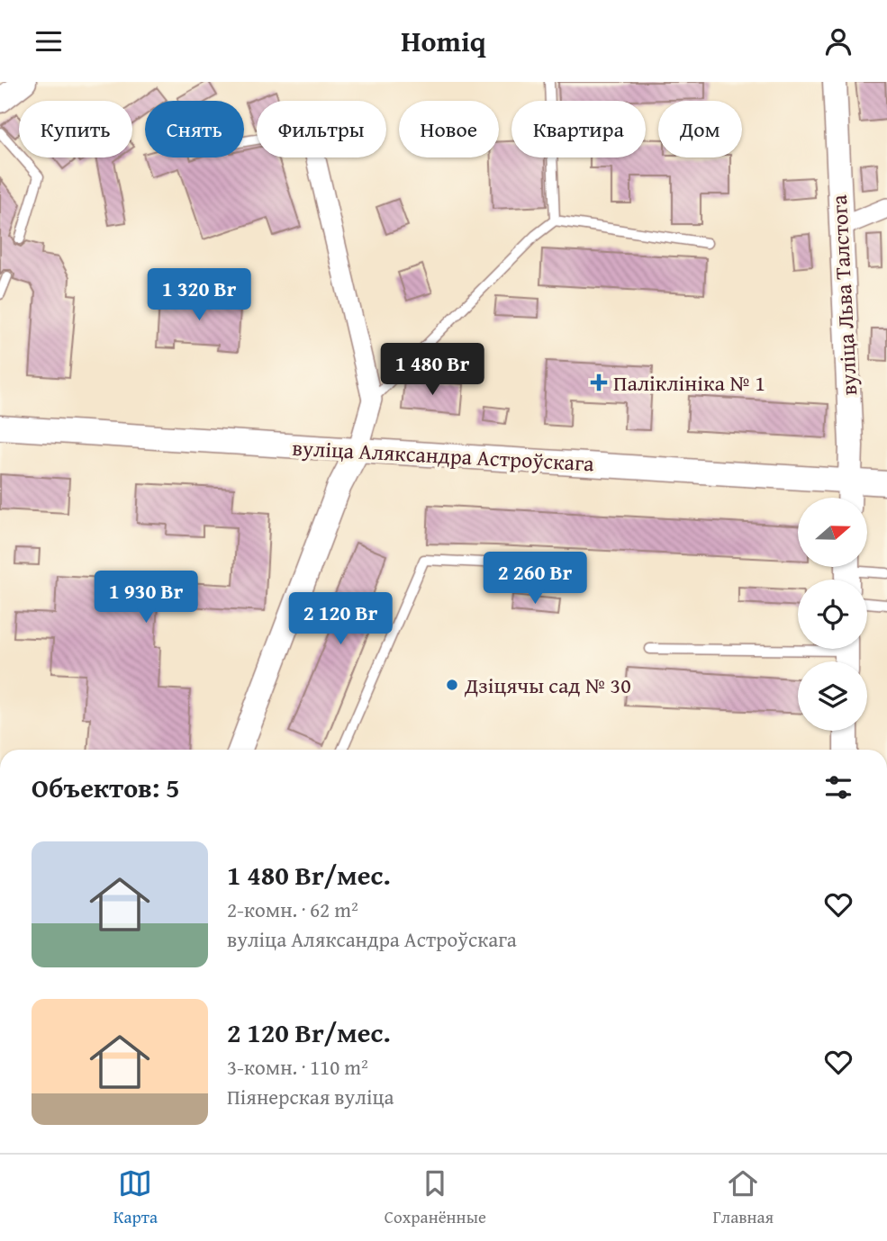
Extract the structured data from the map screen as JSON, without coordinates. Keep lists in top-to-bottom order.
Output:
{
  "streets": {
    "street": ["вуліца Льва Талстога", "вуліца Аляксандра Астроўскага"]
  },
  "crossings": [
    ["вуліца Льва Талстога", "вуліца Аляксандра Астроўскага"]
  ],
  "places": {
    "health": ["Паліклініка № 1"],
    "other": ["Дзіцячы сад № 30"]
  },
  "north": "right",
  "page": {
    "header": "Homiq",
    "chip": [
      "Купить",
      "Снять",
      "Фильтры",
      "Новое",
      "Квартира",
      "Дом"
    ],
    "price": [
      "1 320 Br",
      "1 480 Br",
      "2 260 Br",
      "1 930 Br",
      "2 120 Br"
    ],
    "heading": "Объектов: 5",
    "list": [
      {
        "name": "1 480 Br/мес.",
        "note": "2-комн. · 62 m² · вуліца Аляксандра Астроўскага"
      },
      {
        "name": "2 120 Br/мес.",
        "note": "3-комн. · 110 m² · Піянерская вуліца"
      }
    ],
    "tabs": ["Карта", "Сохранённые", "Главная"]
  }
}
